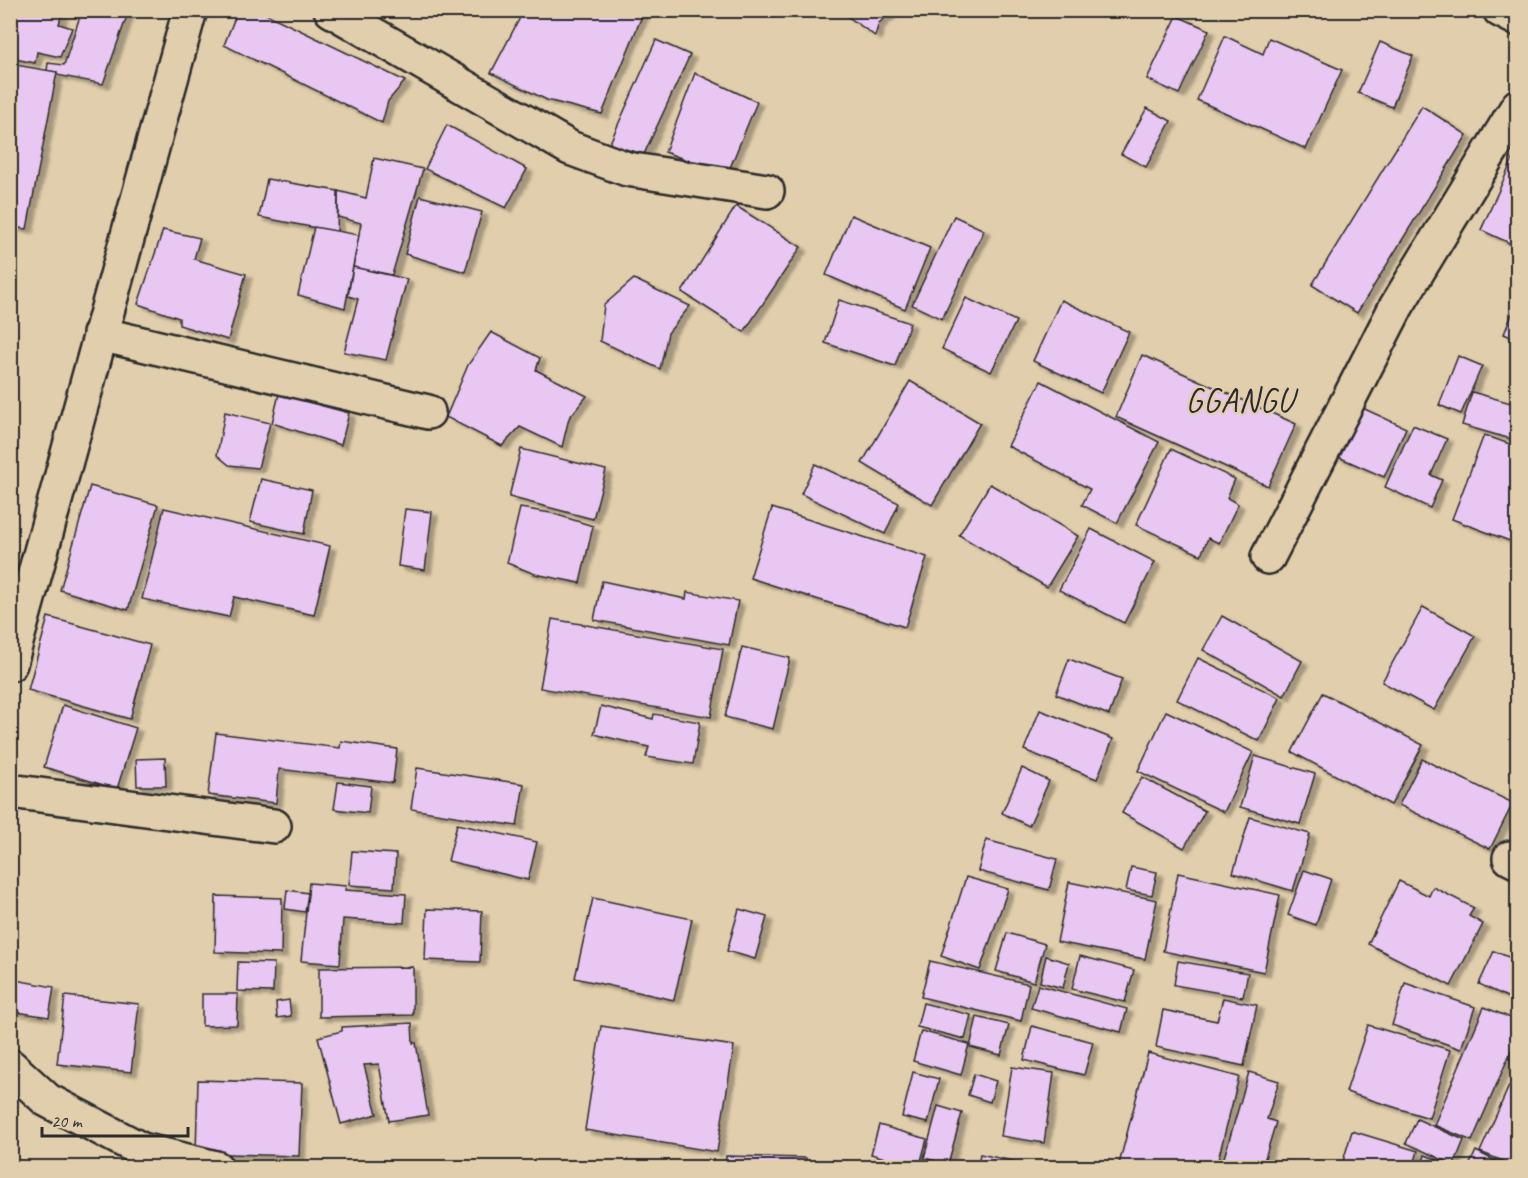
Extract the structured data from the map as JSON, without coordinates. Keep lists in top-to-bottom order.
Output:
{
  "districts": ["GGANGU"],
  "scale_bar": "20 m"
}
